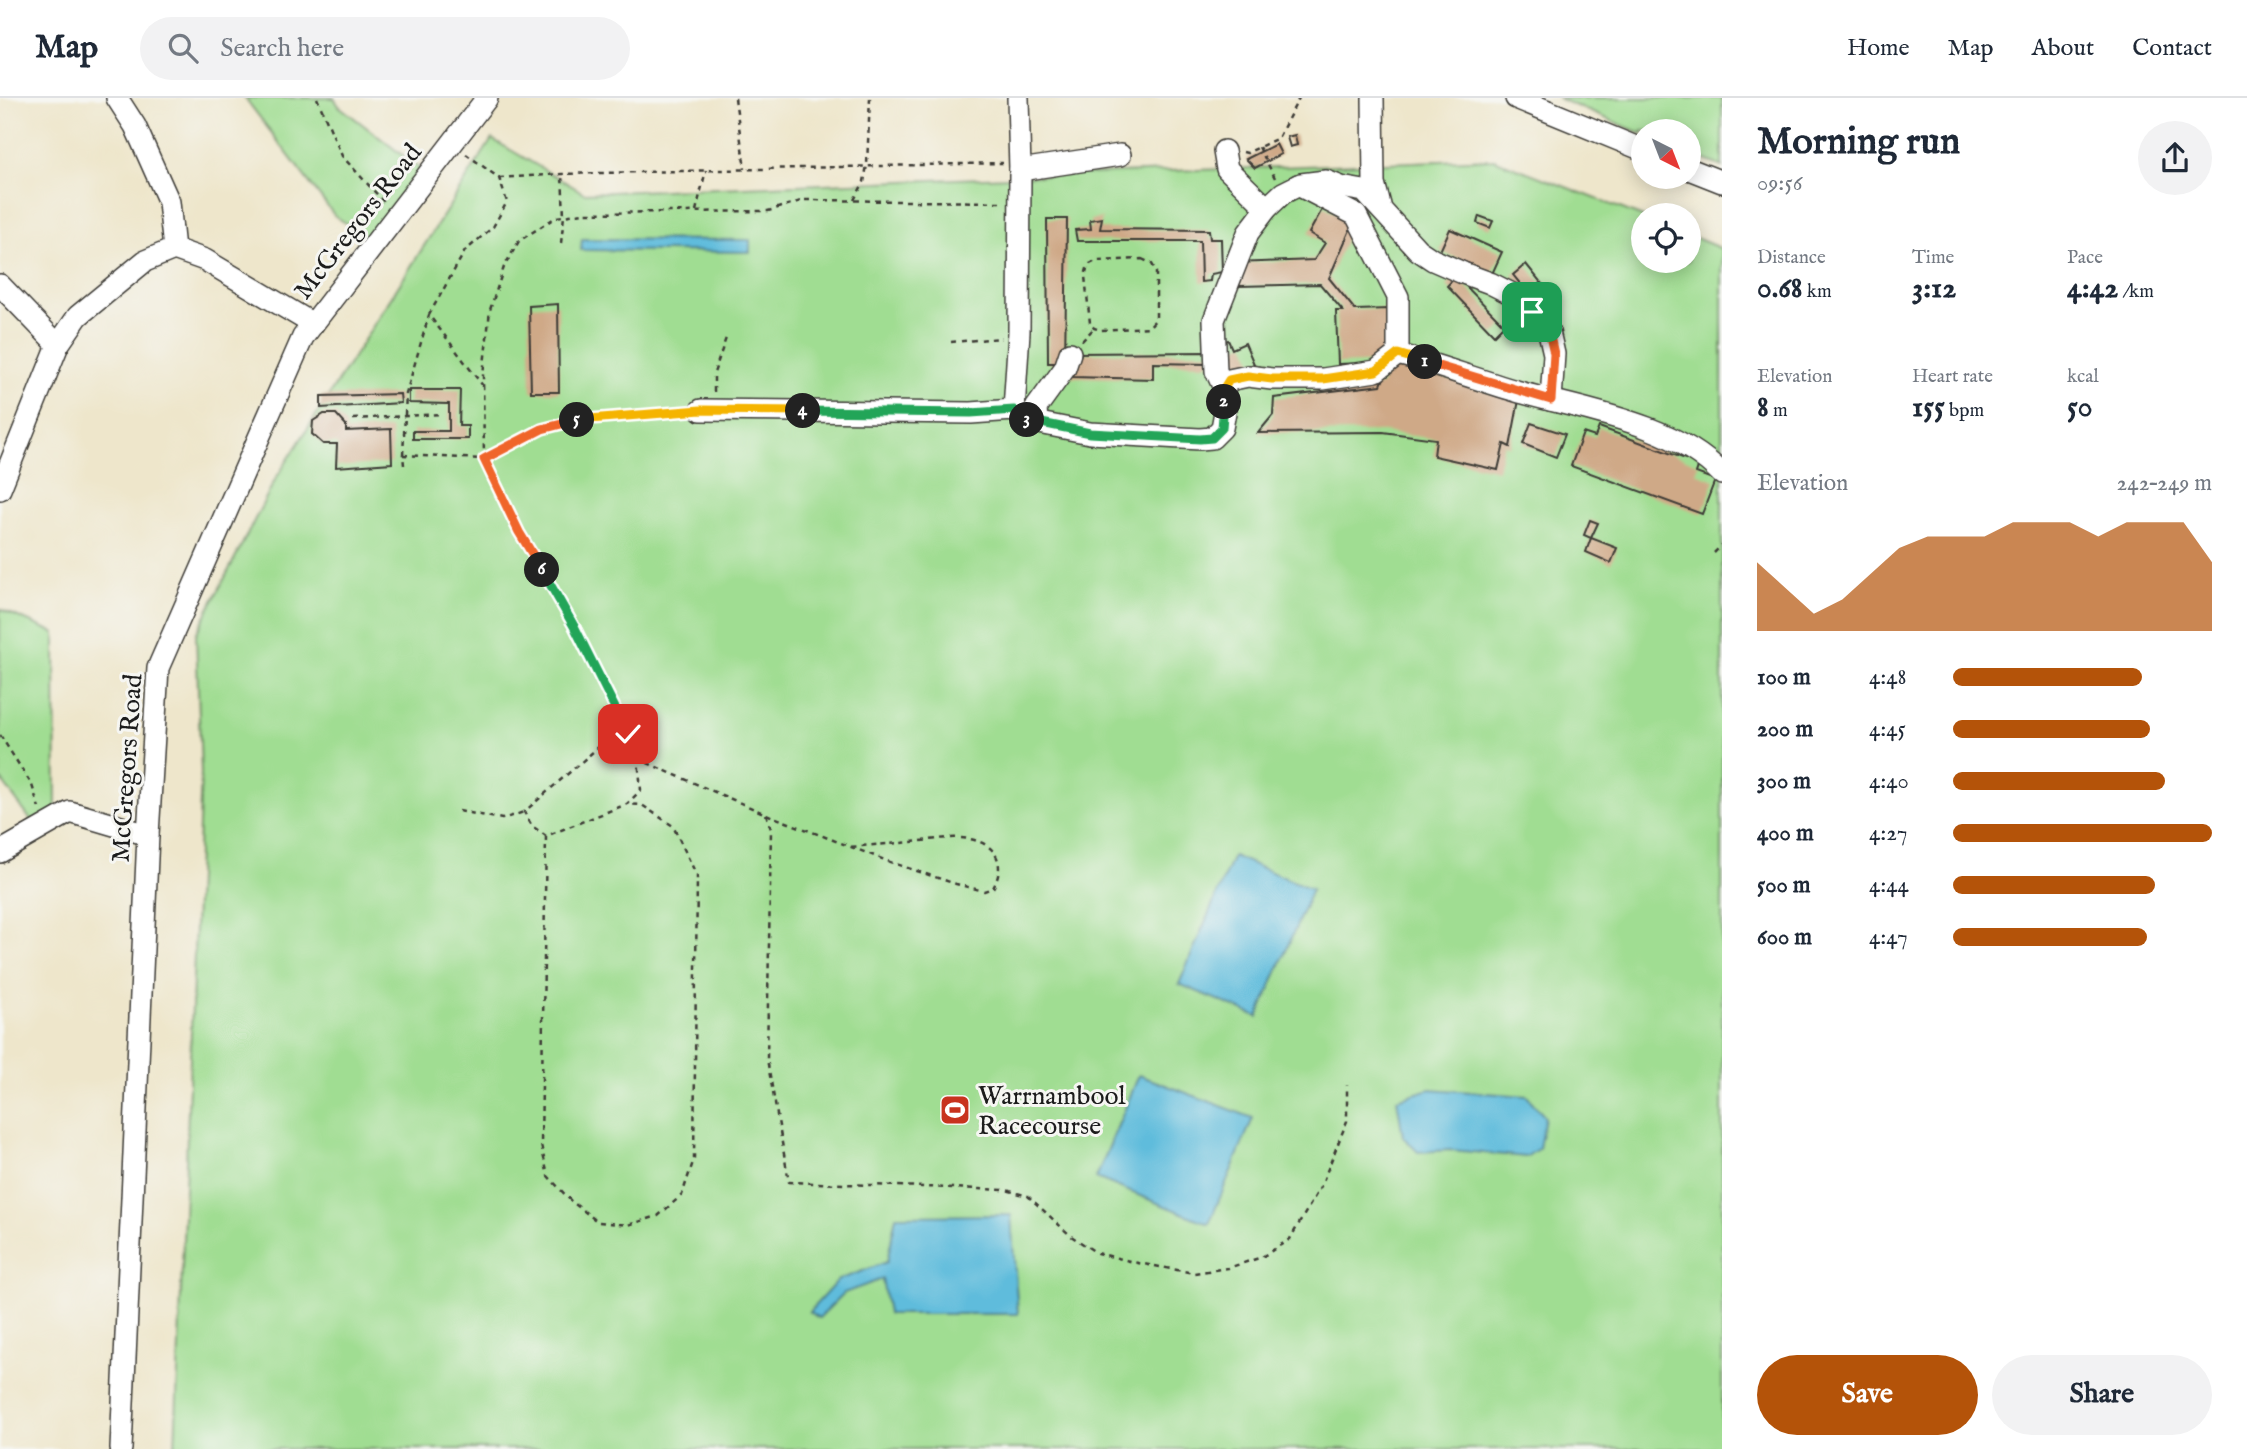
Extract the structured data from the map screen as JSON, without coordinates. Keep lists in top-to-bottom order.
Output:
{
  "streets": {
    "street": ["McGregors Road"]
  },
  "places": {
    "sports": ["Warrnambool Racecourse"]
  },
  "north": "bottom right",
  "page": {
    "header": "Map",
    "search": "Search here",
    "nav": [
      "Home",
      "Map",
      "About",
      "Contact"
    ],
    "heading": ["Morning run", "09:56"],
    "stats": [
      ["Distance", "0.68 km"],
      ["Time", "3:12"],
      ["Pace", "4:42 /km"],
      ["Elevation", "8 m"],
      ["Heart rate", "155 bpm"],
      ["kcal", "50"]
    ],
    "pins": [
      "1",
      "2",
      "4",
      "3",
      "5",
      "6"
    ],
    "chart": ["Elevation", "242–249 m"],
    "list": [
      {
        "name": "100 m",
        "note": "4:48"
      },
      {
        "name": "200 m",
        "note": "4:45"
      },
      {
        "name": "300 m",
        "note": "4:40"
      },
      {
        "name": "400 m",
        "note": "4:27"
      },
      {
        "name": "500 m",
        "note": "4:44"
      },
      {
        "name": "600 m",
        "note": "4:47"
      }
    ],
    "buttons": ["Save", "Share"]
  }
}
